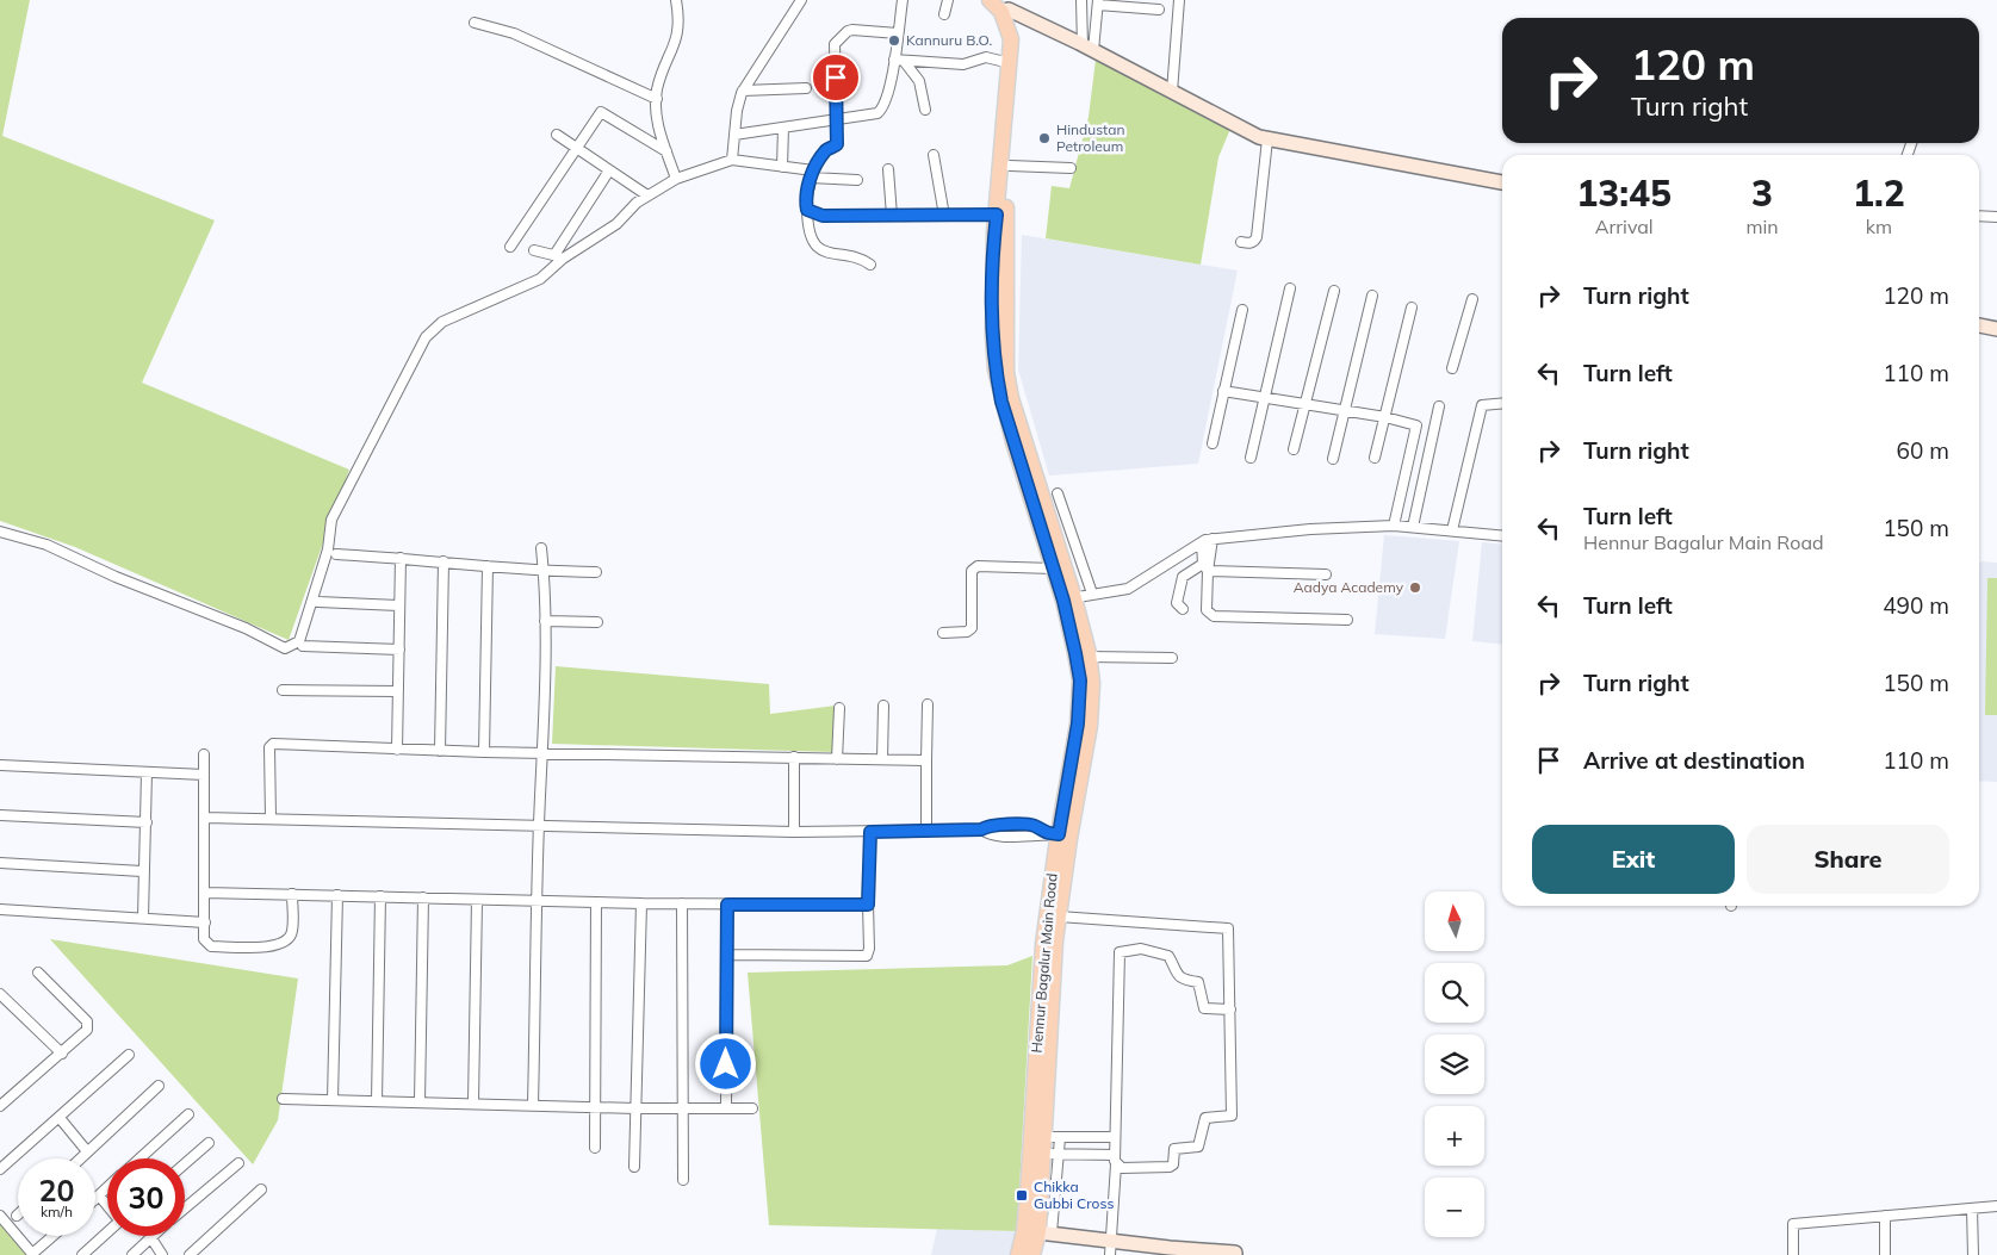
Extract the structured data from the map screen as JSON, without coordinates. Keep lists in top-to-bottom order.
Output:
{
  "streets": {
    "main road": ["Hennur Bagalur Main Road"]
  },
  "places": {
    "other": ["Kannuru B.O.", "Hindustan Petroleum", "Aadya Academy"],
    "transit": ["Chikka Gubbi Cross"]
  },
  "north": "top",
  "page": {
    "turn": ["120 m", "Turn right"],
    "eta": [
      "13:45",
      "Arrival",
      "3",
      "min",
      "1.2",
      "km"
    ],
    "list": [
      {
        "name": "Turn right",
        "value": "120 m"
      },
      {
        "name": "Turn left",
        "value": "110 m"
      },
      {
        "name": "Turn right",
        "value": "60 m"
      },
      {
        "name": "Turn left",
        "note": "Hennur Bagalur Main Road",
        "value": "150 m"
      },
      {
        "name": "Turn left",
        "value": "490 m"
      },
      {
        "name": "Turn right",
        "value": "150 m"
      },
      {
        "name": "Arrive at destination",
        "value": "110 m"
      }
    ],
    "buttons": ["Exit", "Share"],
    "map_buttons": ["+", "−"],
    "speed": "20 km/h",
    "limit": "30"
  }
}
